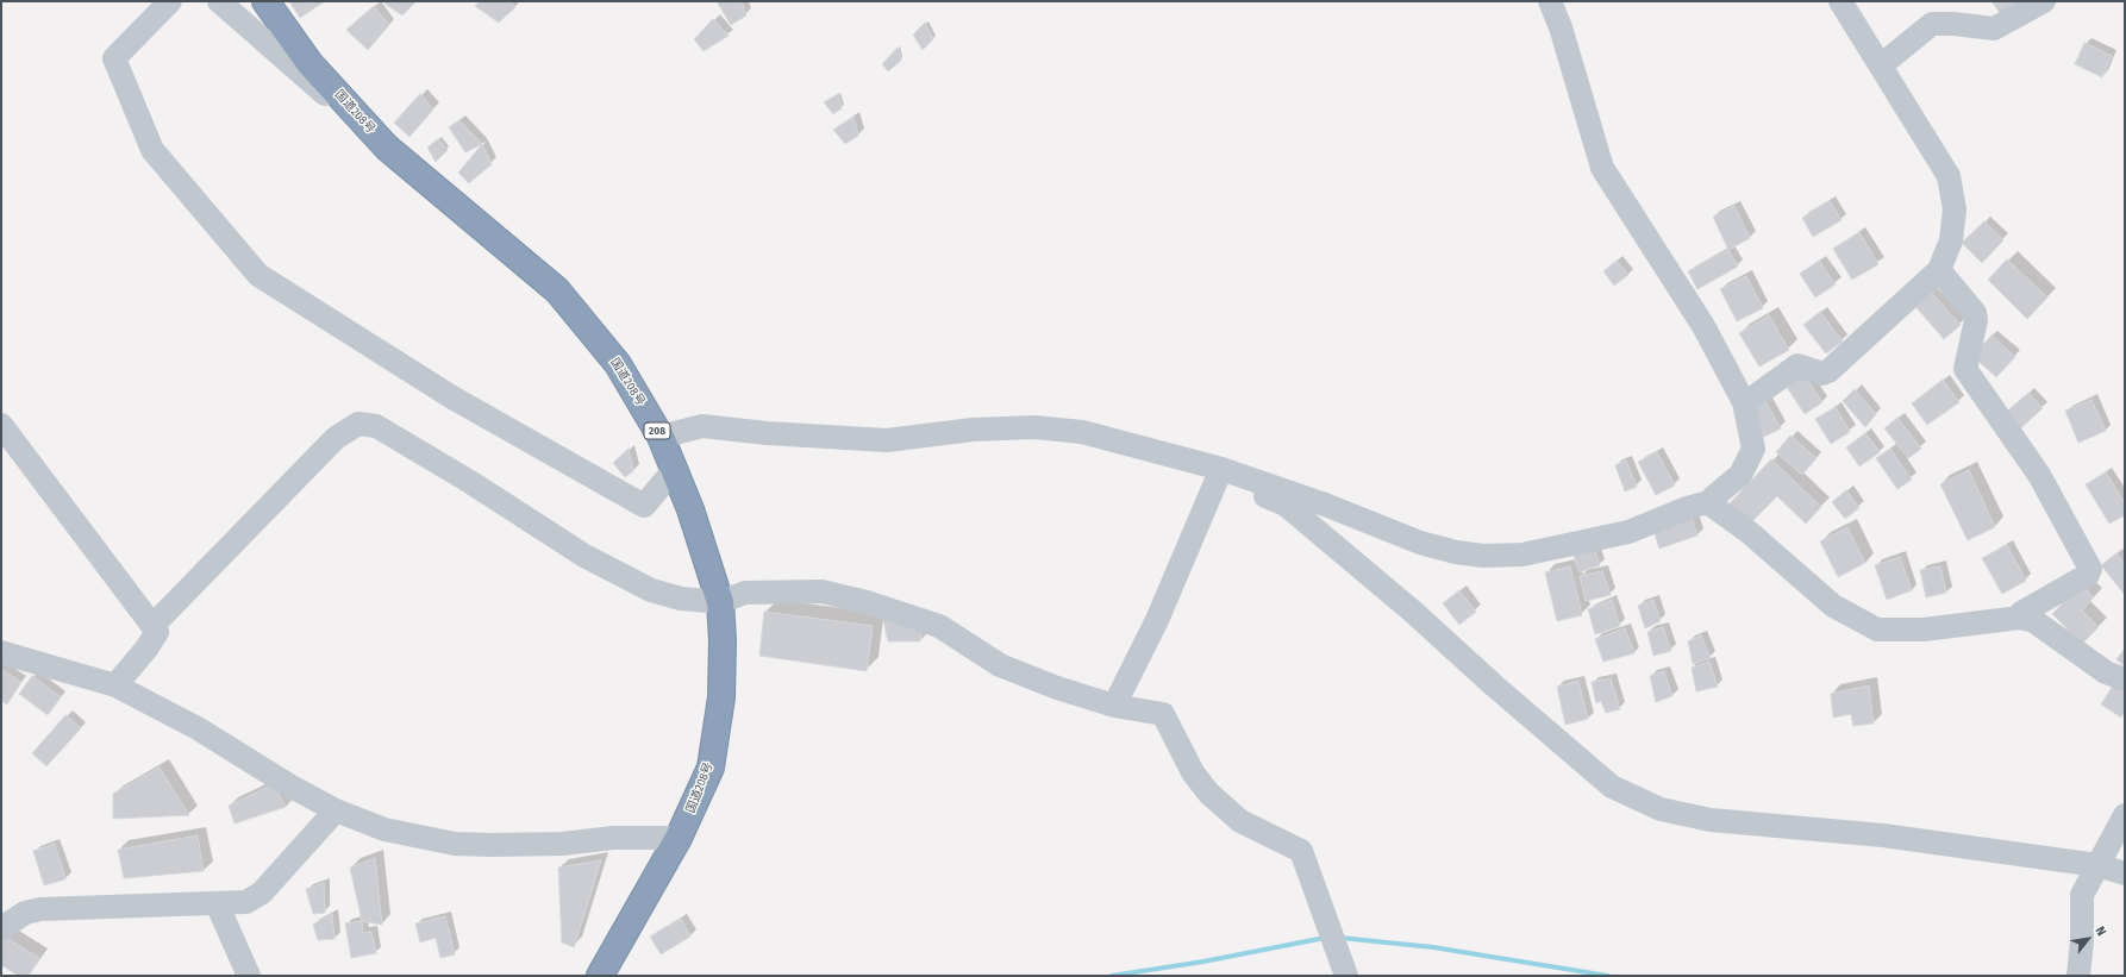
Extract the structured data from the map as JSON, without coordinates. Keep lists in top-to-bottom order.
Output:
{
  "streets": {
    "highway": ["国道208号", "208"]
  },
  "north": "top right"
}
